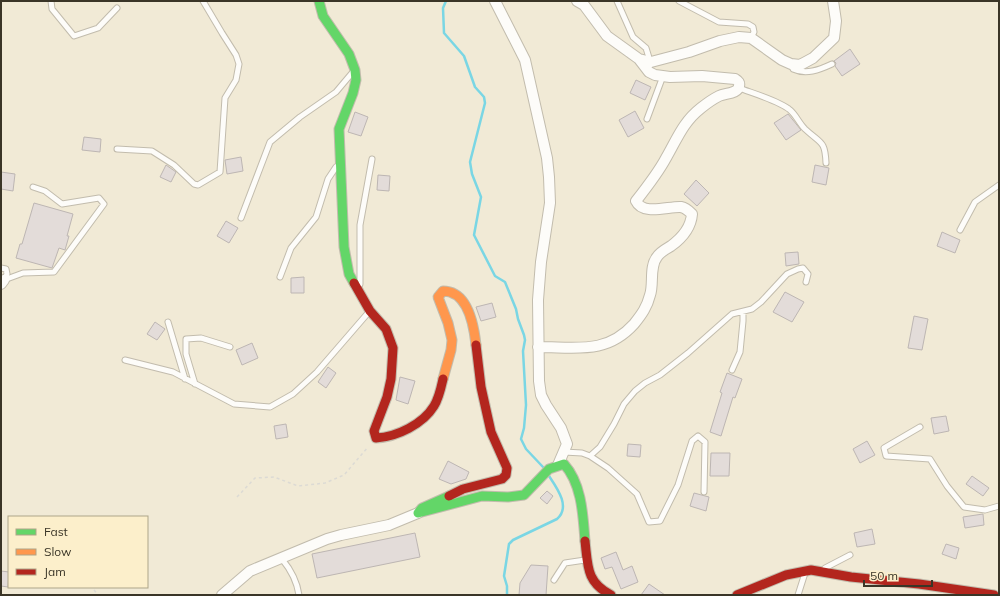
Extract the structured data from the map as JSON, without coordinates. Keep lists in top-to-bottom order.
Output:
{
  "legend": ["Fast", "Slow", "Jam"],
  "scale_bar": "50 m"
}
